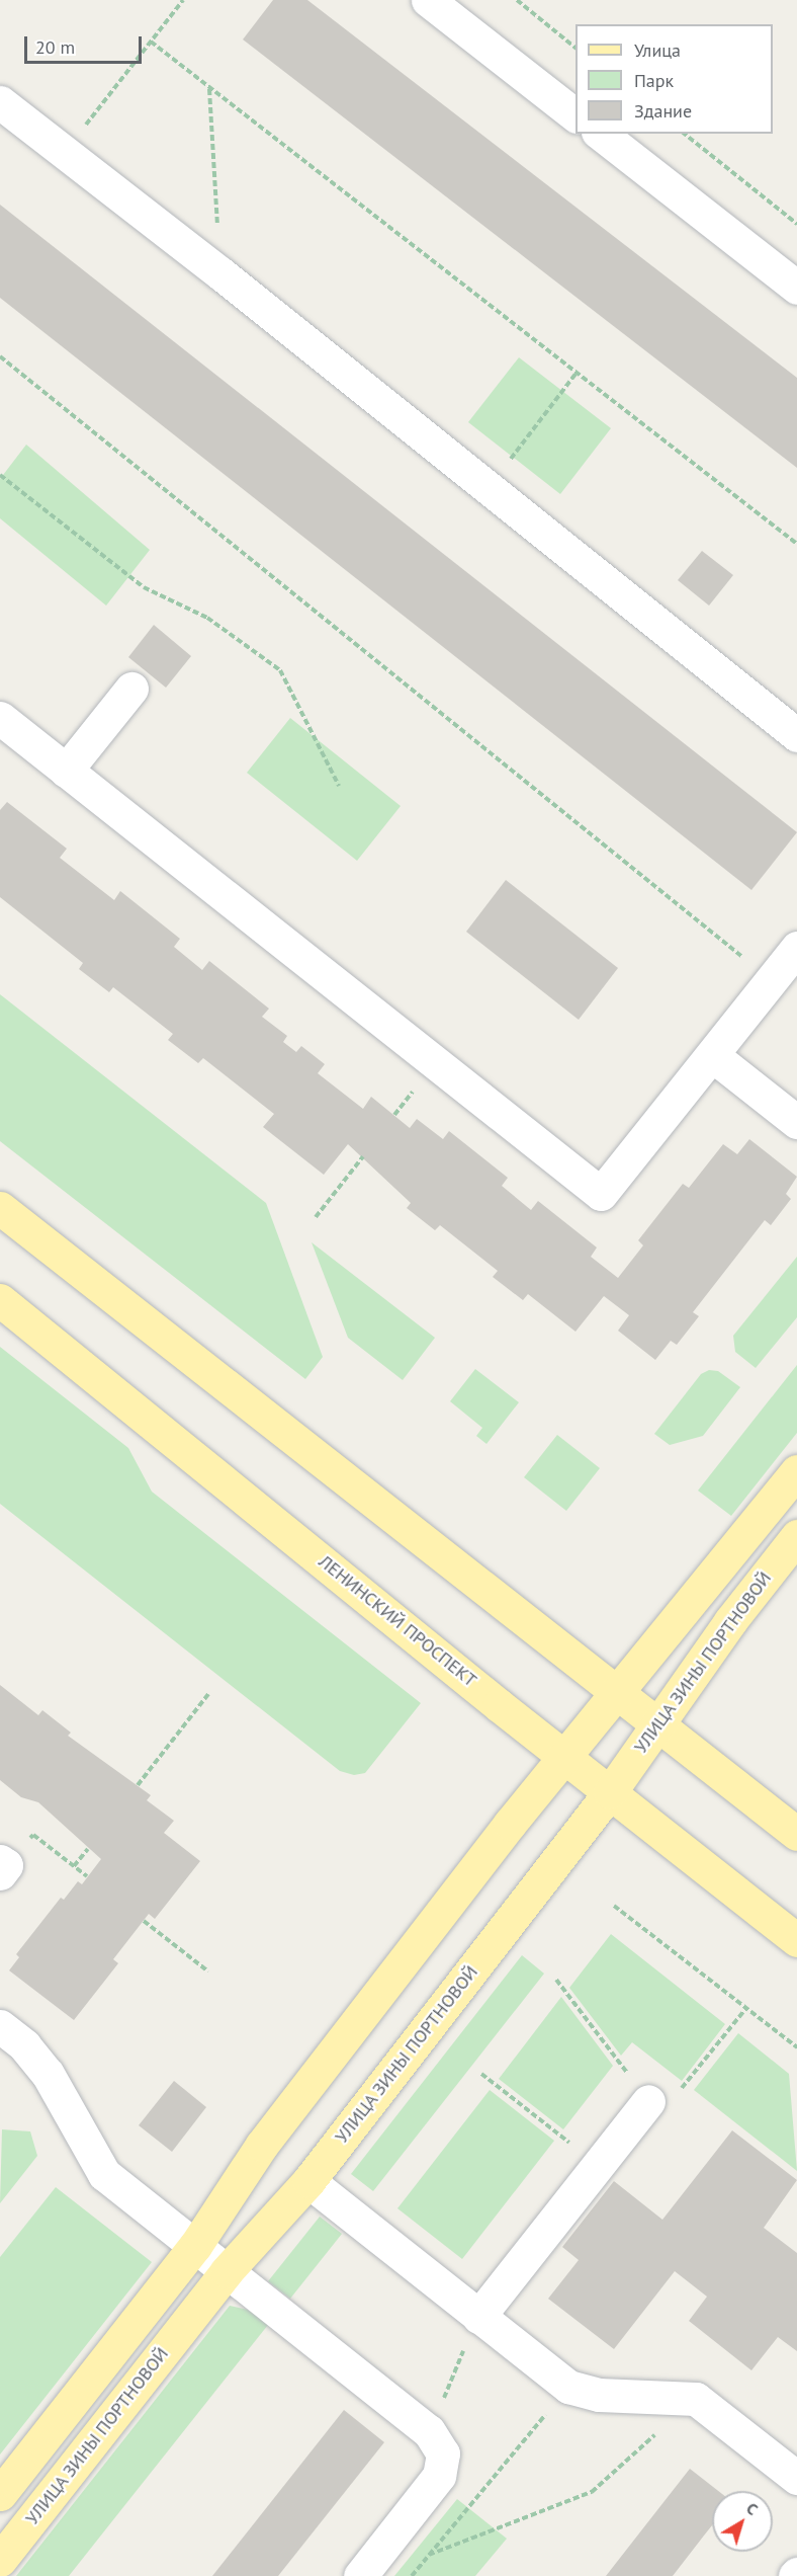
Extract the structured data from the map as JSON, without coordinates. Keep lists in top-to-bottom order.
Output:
{
  "streets": {
    "main road": ["ЛЕНИНСКИЙ ПРОСПЕКТ", "УЛИЦА ЗИНЫ ПОРТНОВОЙ"]
  },
  "crossings": [
    ["ЛЕНИНСКИЙ ПРОСПЕКТ", "УЛИЦА ЗИНЫ ПОРТНОВОЙ"]
  ],
  "legend": ["Улица", "Парк", "Здание"],
  "scale_bar": "20 m",
  "north": "top right"
}
